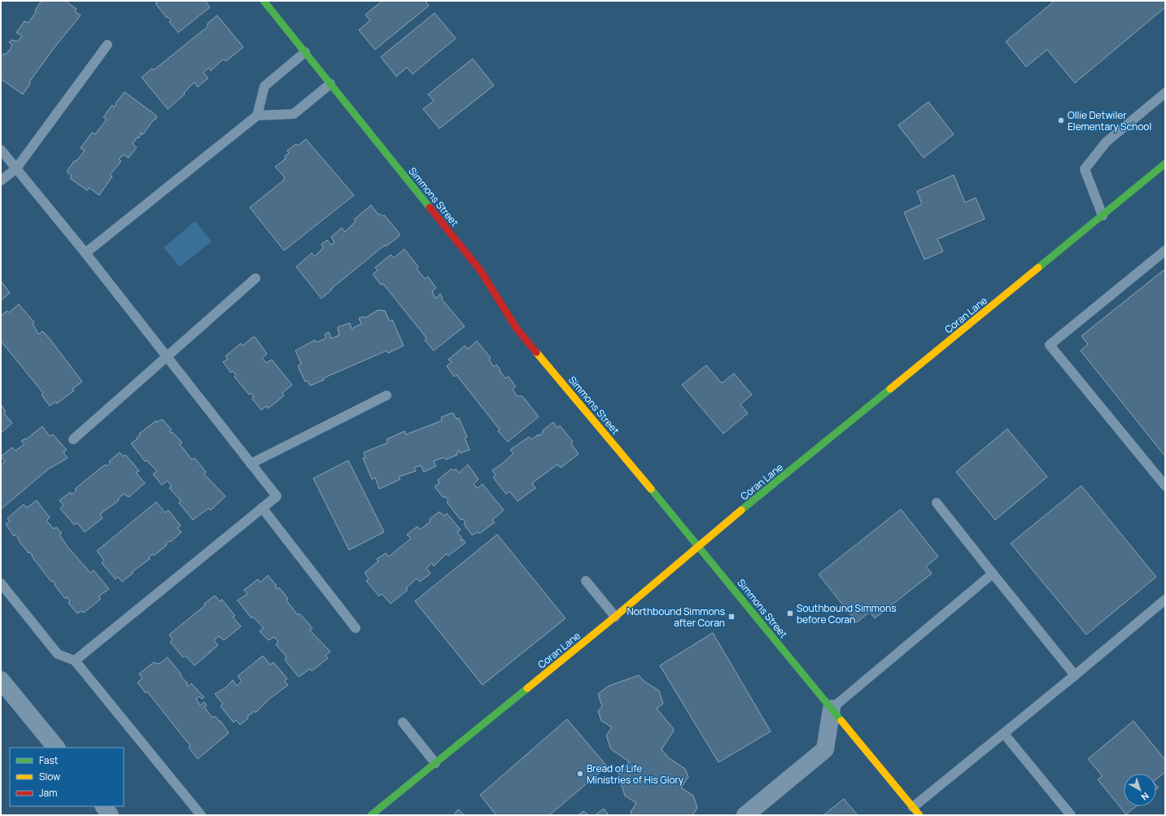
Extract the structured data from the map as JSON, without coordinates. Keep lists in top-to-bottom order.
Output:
{
  "streets": {
    "main road": ["Simmons Street", "Coran Lane"]
  },
  "crossings": [
    ["Simmons Street", "Coran Lane"]
  ],
  "places": {
    "other": ["Ollie Detwiler Elementary School", "Bread of Life Ministries of His Glory"],
    "transit": ["Southbound Simmons before Coran", "Northbound Simmons after Coran"]
  },
  "legend": ["Fast", "Slow", "Jam"],
  "north": "bottom right"
}
